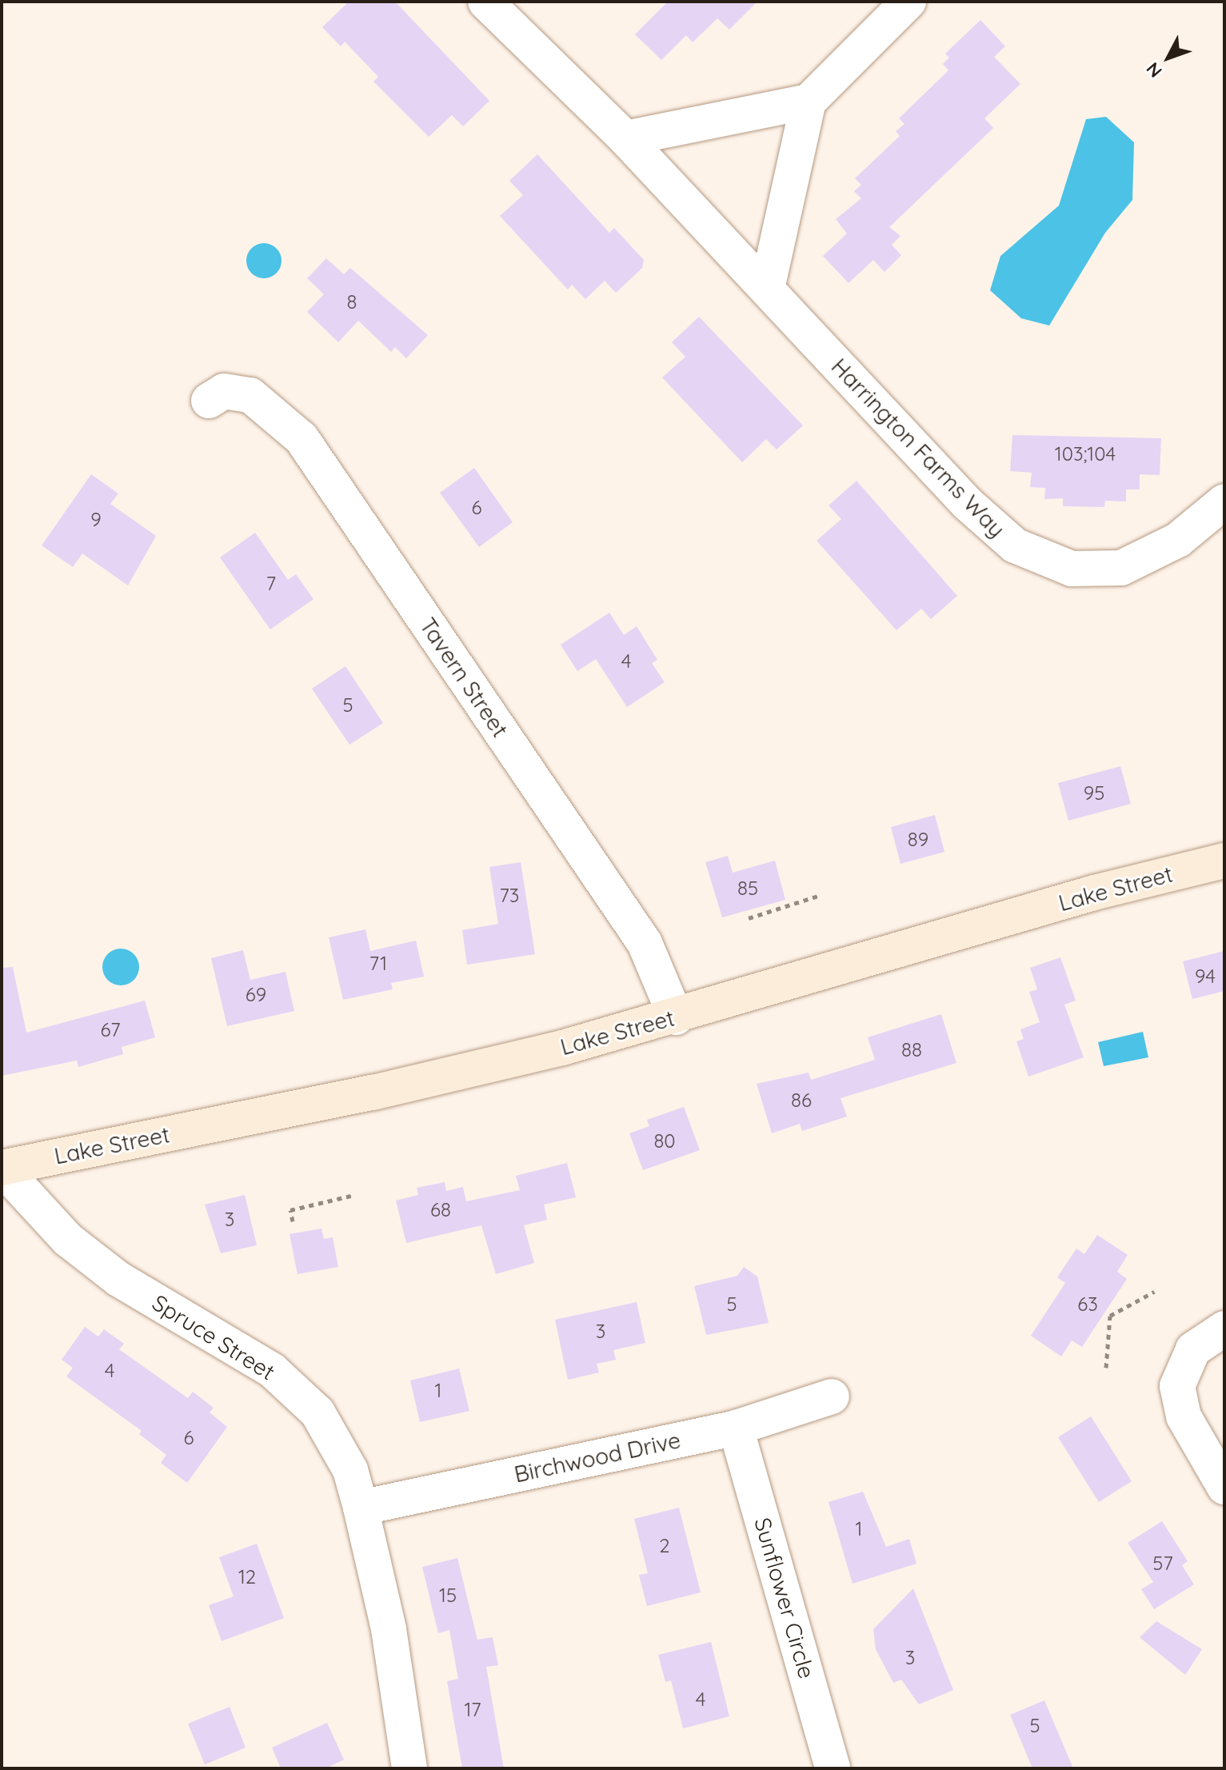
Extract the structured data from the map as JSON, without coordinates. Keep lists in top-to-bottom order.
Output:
{
  "streets": {
    "street": [
      "Harrington Farms Way",
      "Tavern Street",
      "Lake Street",
      "Spruce Street",
      "Birchwood Drive",
      "Sunflower Circle"
    ]
  },
  "crossings": [
    ["Tavern Street", "Lake Street"],
    ["Spruce Street", "Birchwood Drive"],
    ["Birchwood Drive", "Sunflower Circle"]
  ],
  "house_numbers": [
    "8",
    "103;104",
    "6",
    "9",
    "7",
    "4",
    "5",
    "95",
    "89",
    "85",
    "73",
    "71",
    "94",
    "69",
    "67",
    "88",
    "86",
    "80",
    "68",
    "3",
    "5",
    "63",
    "3",
    "4",
    "1",
    "6",
    "1",
    "2",
    "57",
    "12",
    "15",
    "3",
    "4",
    "17",
    "5"
  ],
  "north": "bottom left"
}
